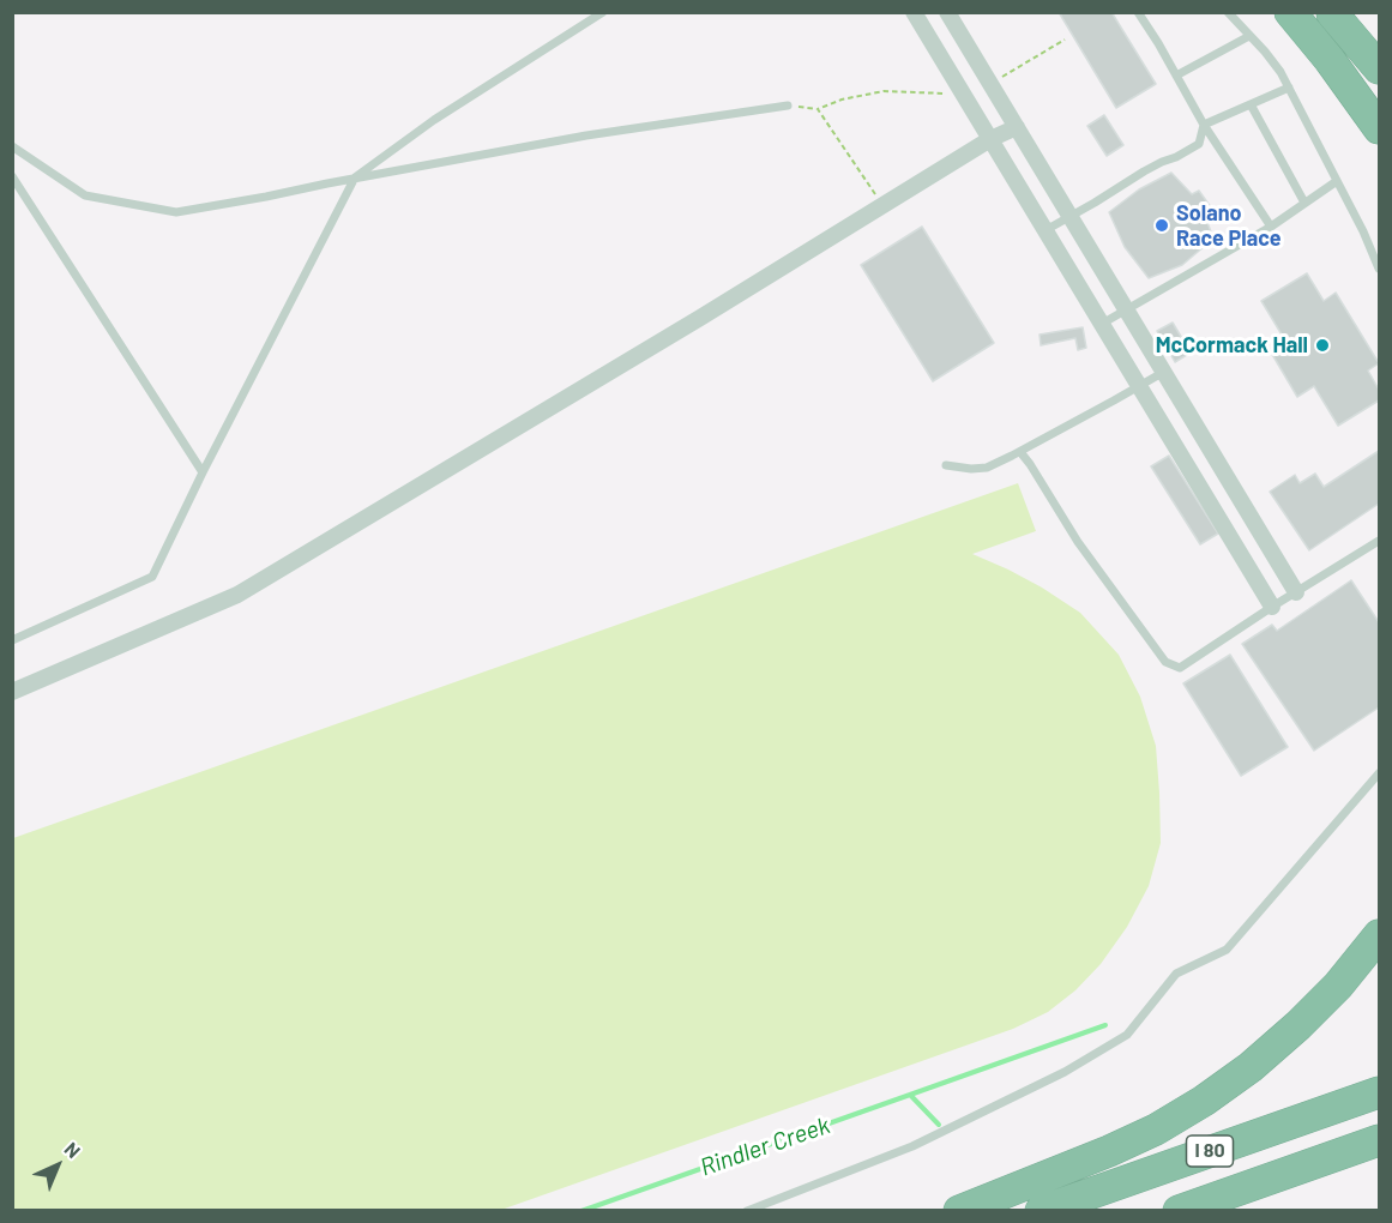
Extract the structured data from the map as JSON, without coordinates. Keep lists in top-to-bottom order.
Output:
{
  "streets": {
    "highway": ["I 80"]
  },
  "water": ["Rindler Creek"],
  "places": ["Solano Race Place", "McCormack Hall"],
  "north": "top right"
}
